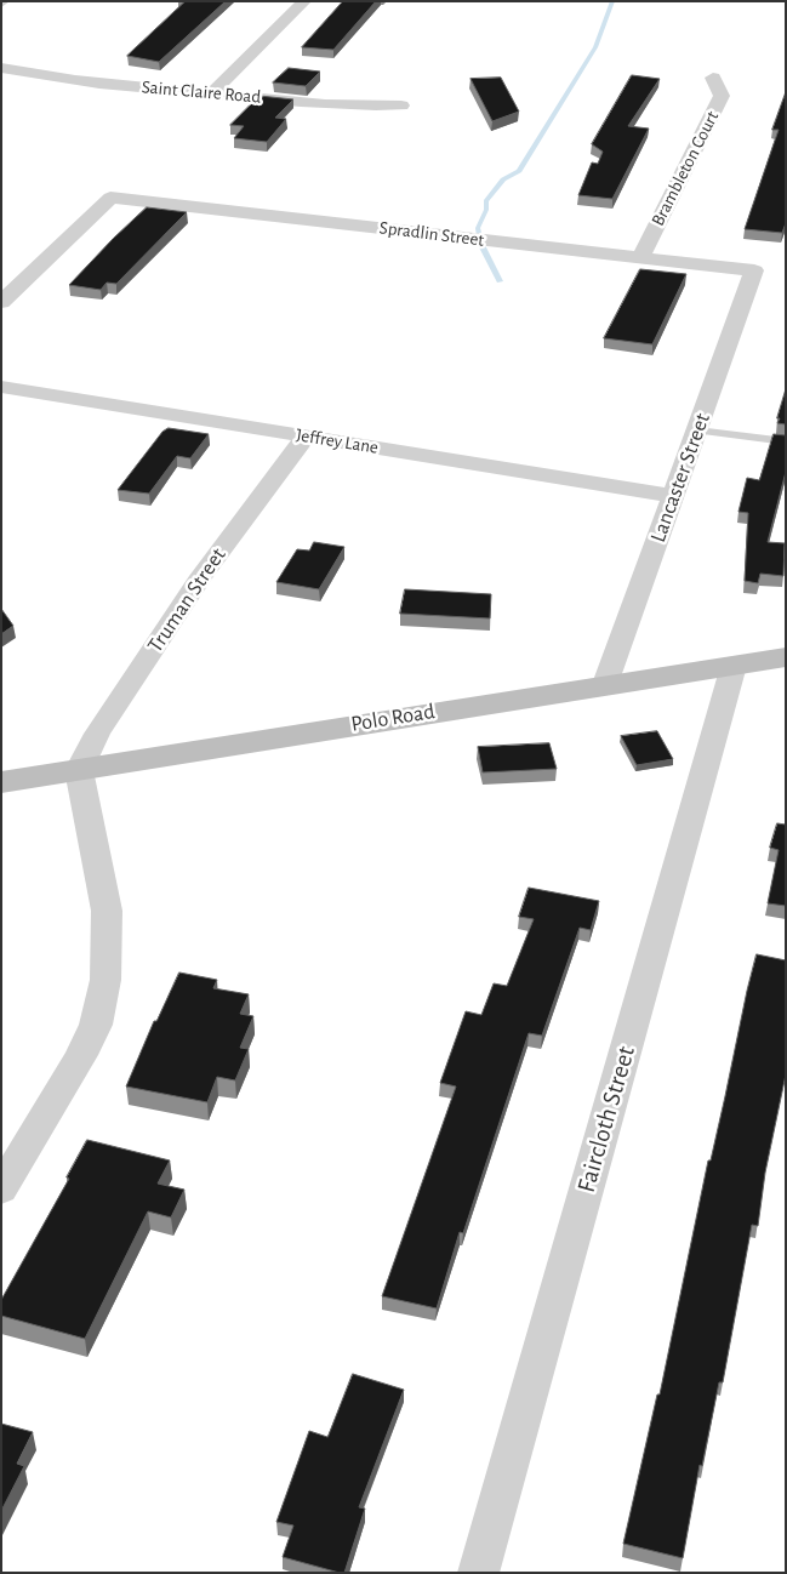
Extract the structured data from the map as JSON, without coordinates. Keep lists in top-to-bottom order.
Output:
{
  "streets": {
    "main road": ["Polo Road"],
    "street": [
      "Saint Claire Road",
      "Brambleton Court",
      "Spradlin Street",
      "Jeffrey Lane",
      "Lancaster Street",
      "Truman Street",
      "Faircloth Street"
    ]
  },
  "crossings": [
    ["Brambleton Court", "Spradlin Street"],
    ["Spradlin Street", "Lancaster Street"],
    ["Jeffrey Lane", "Lancaster Street"],
    ["Jeffrey Lane", "Truman Street"],
    ["Lancaster Street", "Polo Road"],
    ["Truman Street", "Polo Road"],
    ["Polo Road", "Faircloth Street"]
  ]
}
